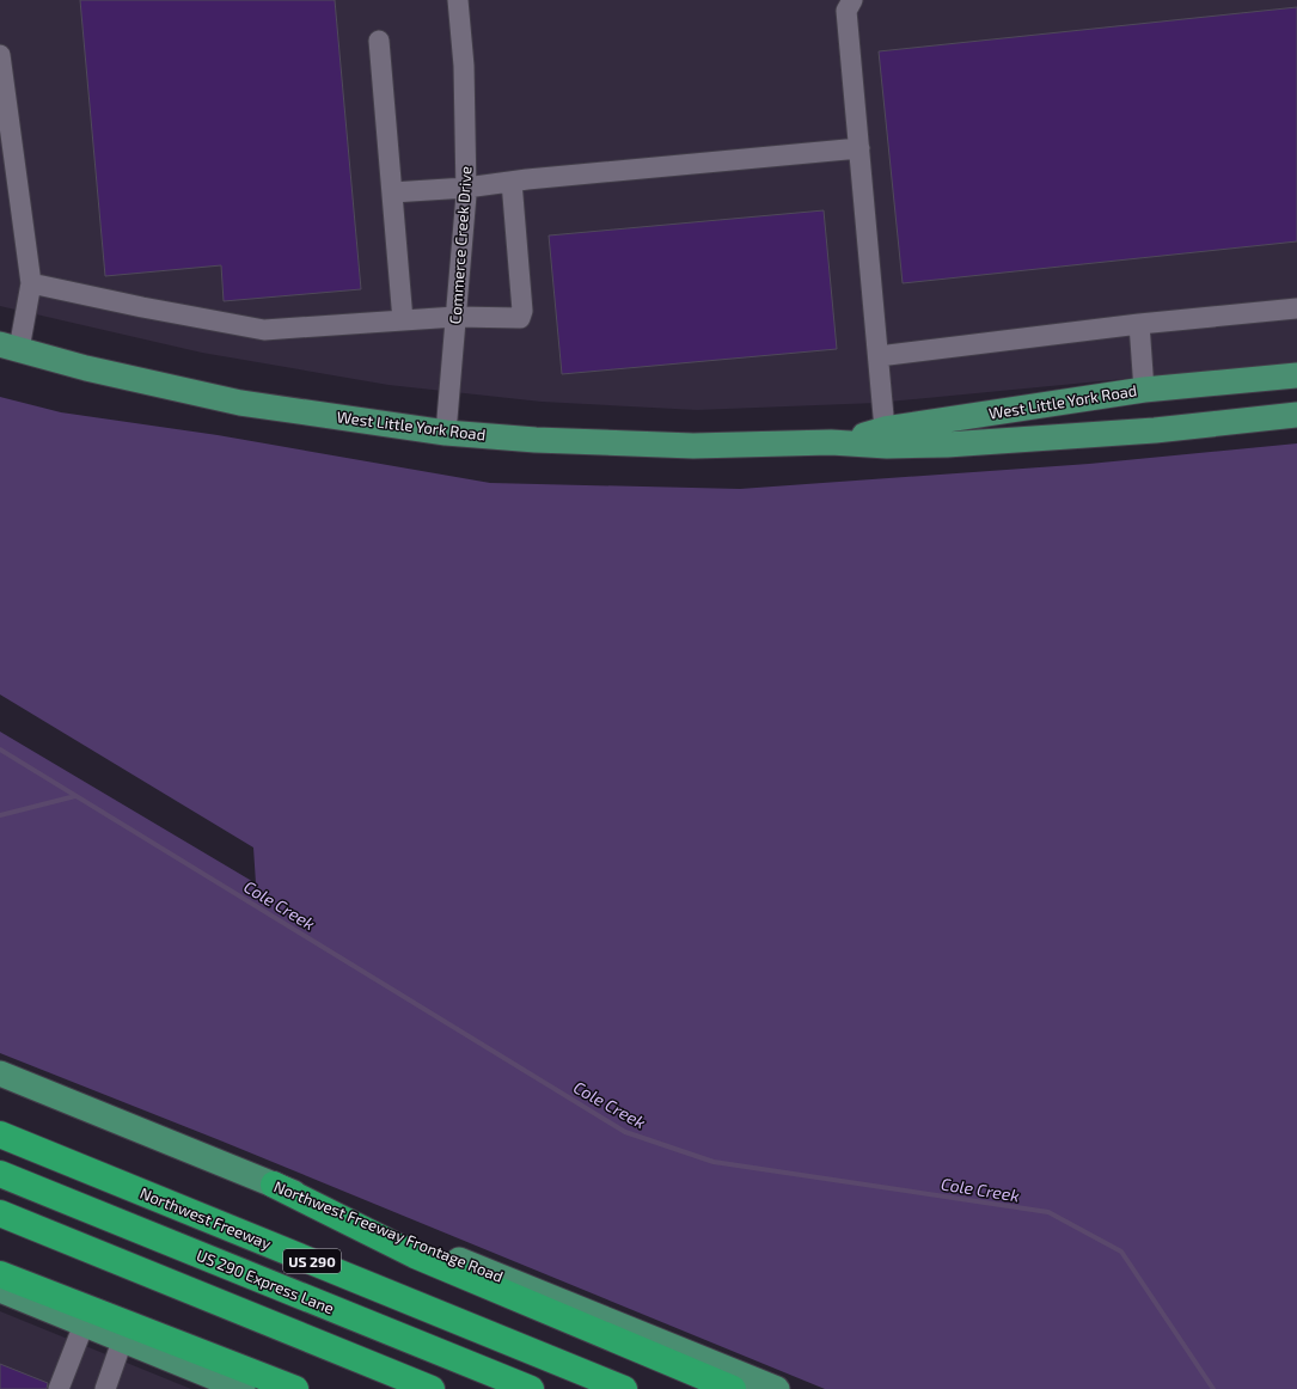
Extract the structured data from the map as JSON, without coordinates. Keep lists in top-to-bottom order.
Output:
{
  "streets": {
    "highway": ["Northwest Freeway", "US 290", "US 290 Express Lane"],
    "main road": ["West Little York Road", "Northwest Freeway Frontage Road"],
    "street": ["Commerce Creek Drive"]
  },
  "crossings": [
    ["Commerce Creek Drive", "West Little York Road"]
  ],
  "water": ["Cole Creek"]
}
